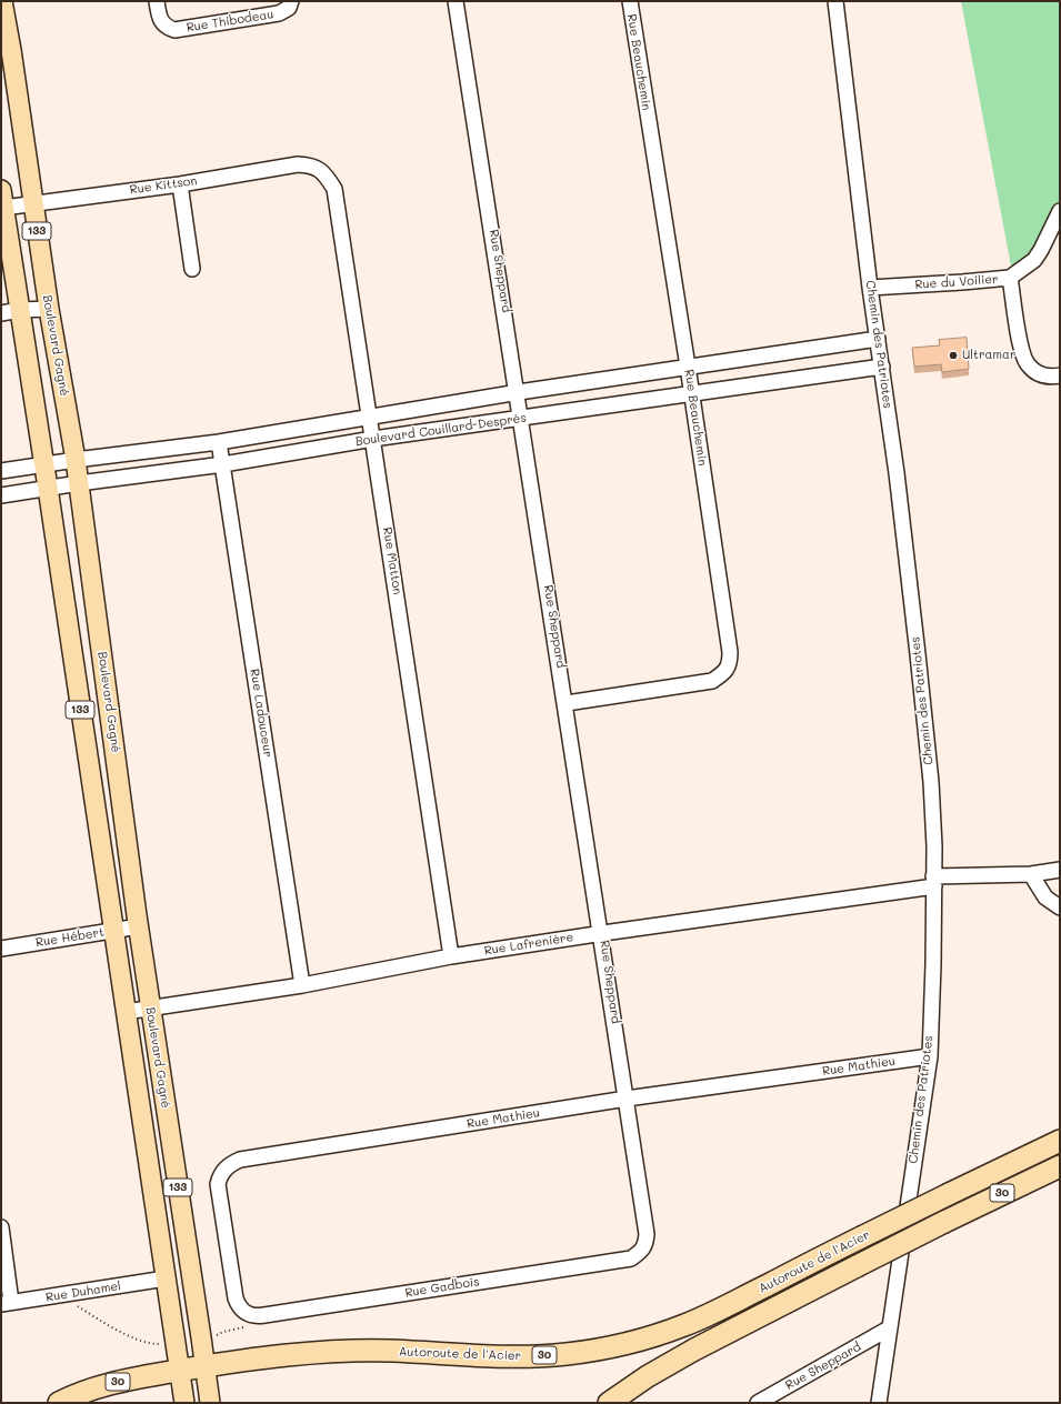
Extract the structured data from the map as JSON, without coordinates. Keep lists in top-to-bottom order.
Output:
{
  "streets": {
    "highway": ["30", "Autoroute de l'Acier"],
    "main road": ["133", "Boulevard Gagné"],
    "street": [
      "Rue Thibodeau",
      "Rue Beauchemin",
      "Rue Kittson",
      "Rue Sheppard",
      "Rue du Voilier",
      "Chemin des Patriotes",
      "Boulevard Couillard-Desprès",
      "Rue Matton",
      "Rue Ladouceur",
      "Rue Hébert",
      "Rue Lafrenière",
      "Rue Mathieu",
      "Rue Gadbois",
      "Rue Duhamel"
    ]
  },
  "crossings": [
    ["Rue Beauchemin", "Rue Sheppard"],
    ["Rue Beauchemin", "Boulevard Couillard-Desprès"],
    ["Rue Kittson", "Boulevard Gagné"],
    ["Rue Kittson", "Rue Matton"],
    ["Rue Sheppard", "Chemin des Patriotes"],
    ["Rue Sheppard", "Boulevard Couillard-Desprès"],
    ["Rue Sheppard", "Rue Lafrenière"],
    ["Rue Sheppard", "Rue Mathieu"],
    ["Rue Sheppard", "Rue Gadbois"],
    ["Rue du Voilier", "Chemin des Patriotes"],
    ["Chemin des Patriotes", "Boulevard Couillard-Desprès"],
    ["Chemin des Patriotes", "Rue Lafrenière"],
    ["Chemin des Patriotes", "Rue Mathieu"],
    ["Boulevard Gagné", "Boulevard Couillard-Desprès"],
    ["Boulevard Gagné", "Rue Hébert"],
    ["Boulevard Gagné", "Rue Lafrenière"],
    ["Boulevard Gagné", "Autoroute de l'Acier"],
    ["Boulevard Gagné", "Rue Duhamel"],
    ["Boulevard Couillard-Desprès", "Rue Matton"],
    ["Boulevard Couillard-Desprès", "Rue Ladouceur"],
    ["Rue Matton", "Rue Lafrenière"],
    ["Rue Ladouceur", "Rue Lafrenière"],
    ["Rue Mathieu", "Rue Gadbois"]
  ],
  "places": ["Ultramar"]
}
